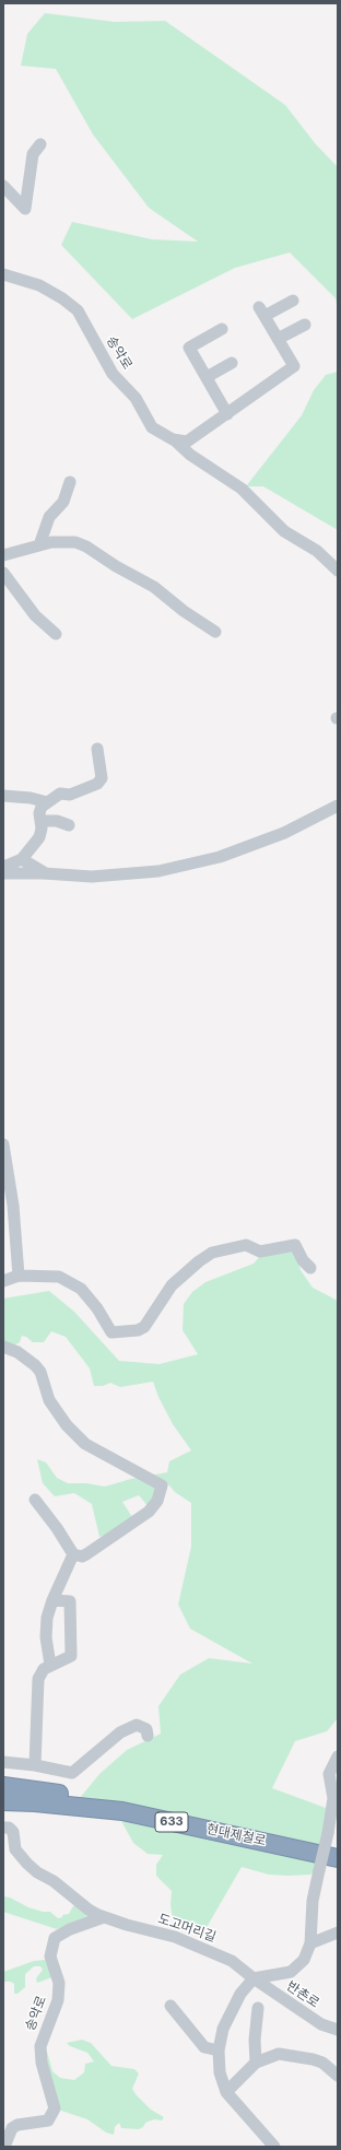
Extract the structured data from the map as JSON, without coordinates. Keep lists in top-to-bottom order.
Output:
{
  "streets": {
    "highway": ["633", "현대제철로"],
    "street": ["송악로", "도고머리길", "반촌로"]
  },
  "crossings": [
    ["송악로", "도고머리길"],
    ["도고머리길", "반촌로"]
  ]
}
